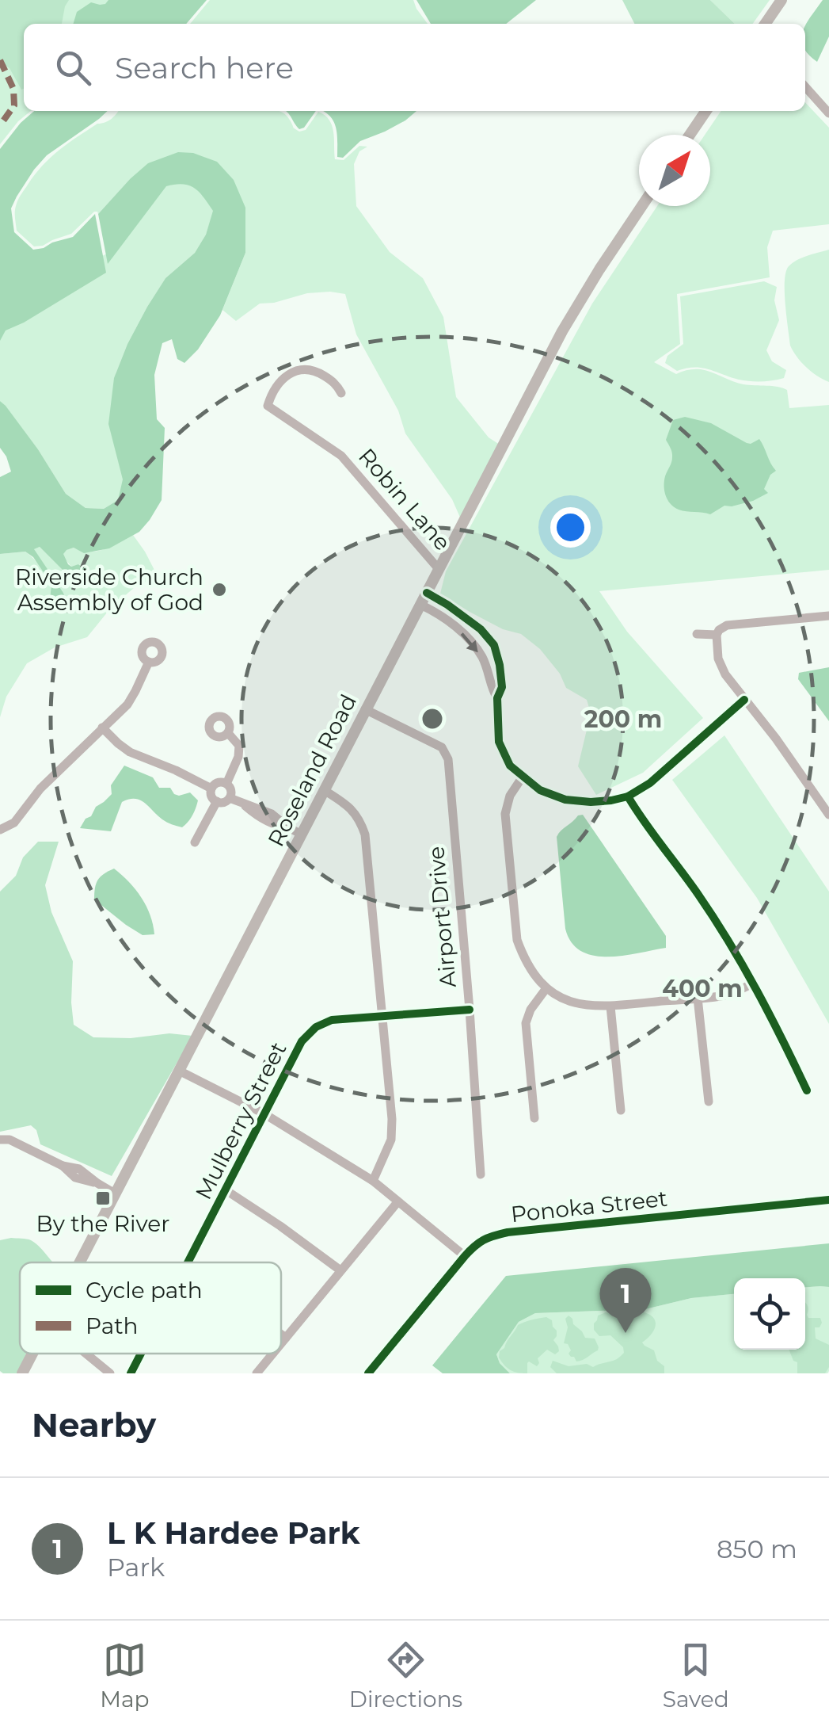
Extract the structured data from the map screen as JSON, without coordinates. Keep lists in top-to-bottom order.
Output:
{
  "streets": {
    "main road": ["Roseland Road"],
    "street": [
      "Robin Lane",
      "Airport Drive",
      "Mulberry Street",
      "Ponoka Street"
    ]
  },
  "crossings": [
    ["Robin Lane", "Roseland Road"],
    ["Roseland Road", "Airport Drive"],
    ["Airport Drive", "Mulberry Street"]
  ],
  "places": {
    "other": ["Riverside Church Assembly of God"],
    "transit": ["By the River"]
  },
  "legend": ["Cycle path", "Path"],
  "north": "top right",
  "page": {
    "search": "Search here",
    "pins": "1",
    "heading": "Nearby",
    "list": [
      {
        "mark": "1",
        "name": "L K Hardee Park",
        "note": "Park",
        "value": "850 m"
      }
    ],
    "nav": ["Map", "Directions", "Saved"]
  },
  "rings": ["200 m", "400 m"]
}
